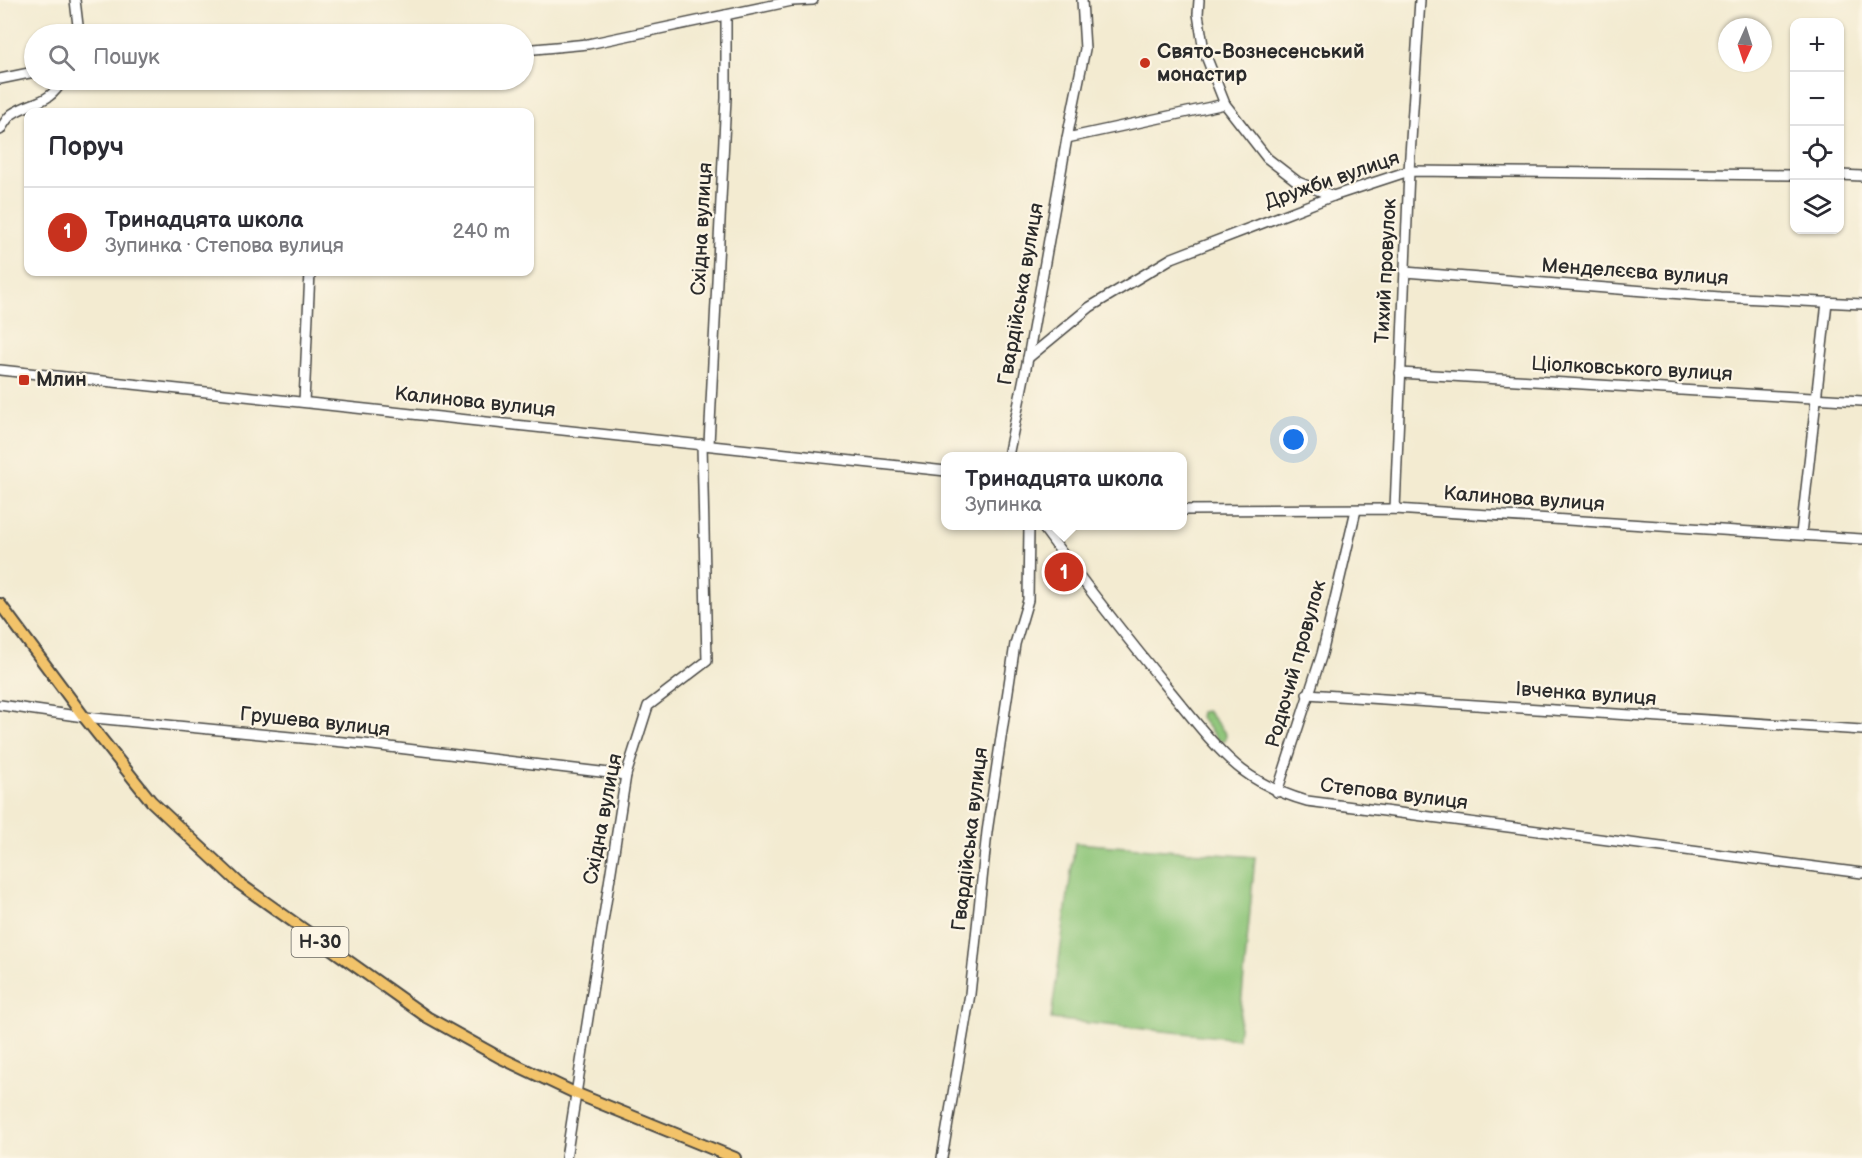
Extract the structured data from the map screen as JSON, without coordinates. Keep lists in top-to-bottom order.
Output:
{
  "streets": {
    "main road": ["Н-30"],
    "street": [
      "Дружби вулиця",
      "Східна вулиця",
      "Тихий провулок",
      "Менделєєва вулиця",
      "Гвардійська вулиця",
      "Ціолковського вулиця",
      "Калинова вулиця",
      "Родючий провулок",
      "Івченка вулиця",
      "Грушева вулиця",
      "Степова вулиця"
    ]
  },
  "crossings": [
    ["Дружби вулиця", "Тихий провулок"],
    ["Дружби вулиця", "Гвардійська вулиця"],
    ["Східна вулиця", "Калинова вулиця"],
    ["Східна вулиця", "Грушева вулиця"],
    ["Східна вулиця", "Н-30"],
    ["Тихий провулок", "Менделєєва вулиця"],
    ["Тихий провулок", "Ціолковського вулиця"],
    ["Тихий провулок", "Калинова вулиця"],
    ["Калинова вулиця", "Родючий провулок"],
    ["Родючий провулок", "Івченка вулиця"],
    ["Родючий провулок", "Степова вулиця"],
    ["Грушева вулиця", "Н-30"]
  ],
  "places": {
    "other": ["Cвято-Вознесенський монастир"],
    "transit": ["Млин"]
  },
  "north": "bottom",
  "page": {
    "map_buttons": ["+", "−"],
    "search": "Пошук",
    "heading": "Поруч",
    "list": [
      {
        "mark": "1",
        "name": "Тринадцята школа",
        "note": "Зупинка · Степова вулиця",
        "value": "240 m"
      }
    ],
    "popup": ["Тринадцята школа", "Зупинка"],
    "pins": "1"
  }
}
